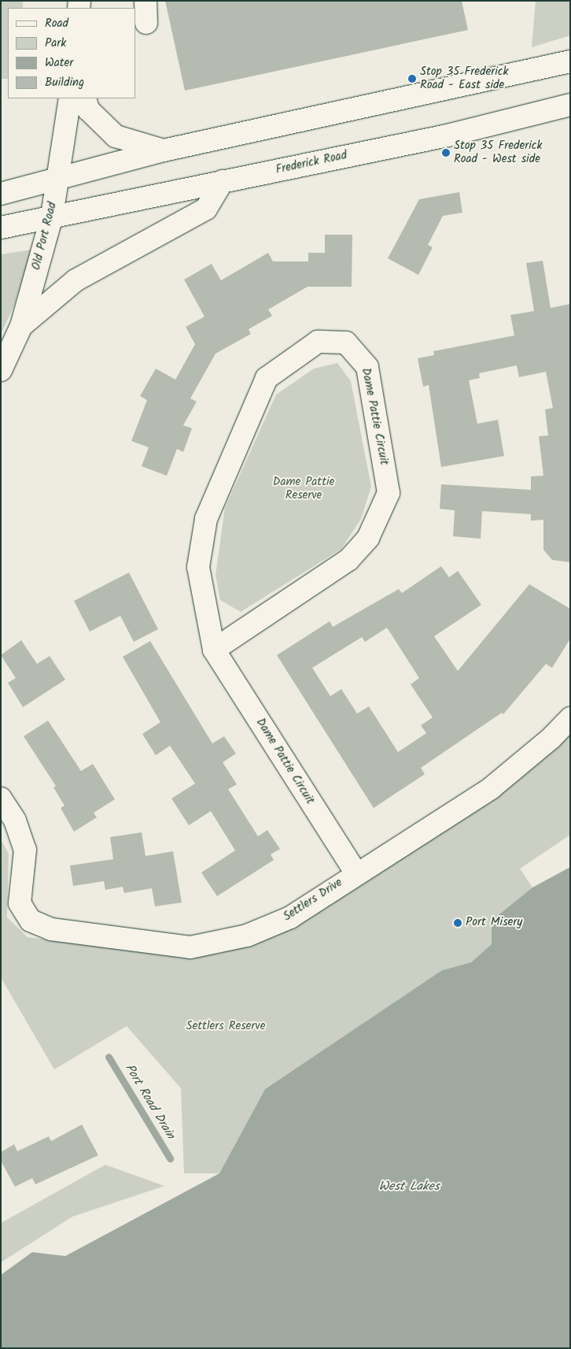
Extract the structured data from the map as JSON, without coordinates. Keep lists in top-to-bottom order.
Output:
{
  "streets": {
    "main road": [
      "Frederick Road",
      "Old Port Road",
      "Dame Pattie Circuit",
      "Settlers Drive"
    ]
  },
  "crossings": [
    ["Frederick Road", "Old Port Road"],
    ["Dame Pattie Circuit", "Settlers Drive"]
  ],
  "water": ["Port Road Drain", "West Lakes"],
  "parks": ["Dame Pattie Reserve", "Settlers Reserve"],
  "places": ["Stop 35 Frederick Road - East side", "Stop 35 Frederick Road - West side", "Port Misery"],
  "legend": [
    "Road",
    "Park",
    "Water",
    "Building"
  ]
}
